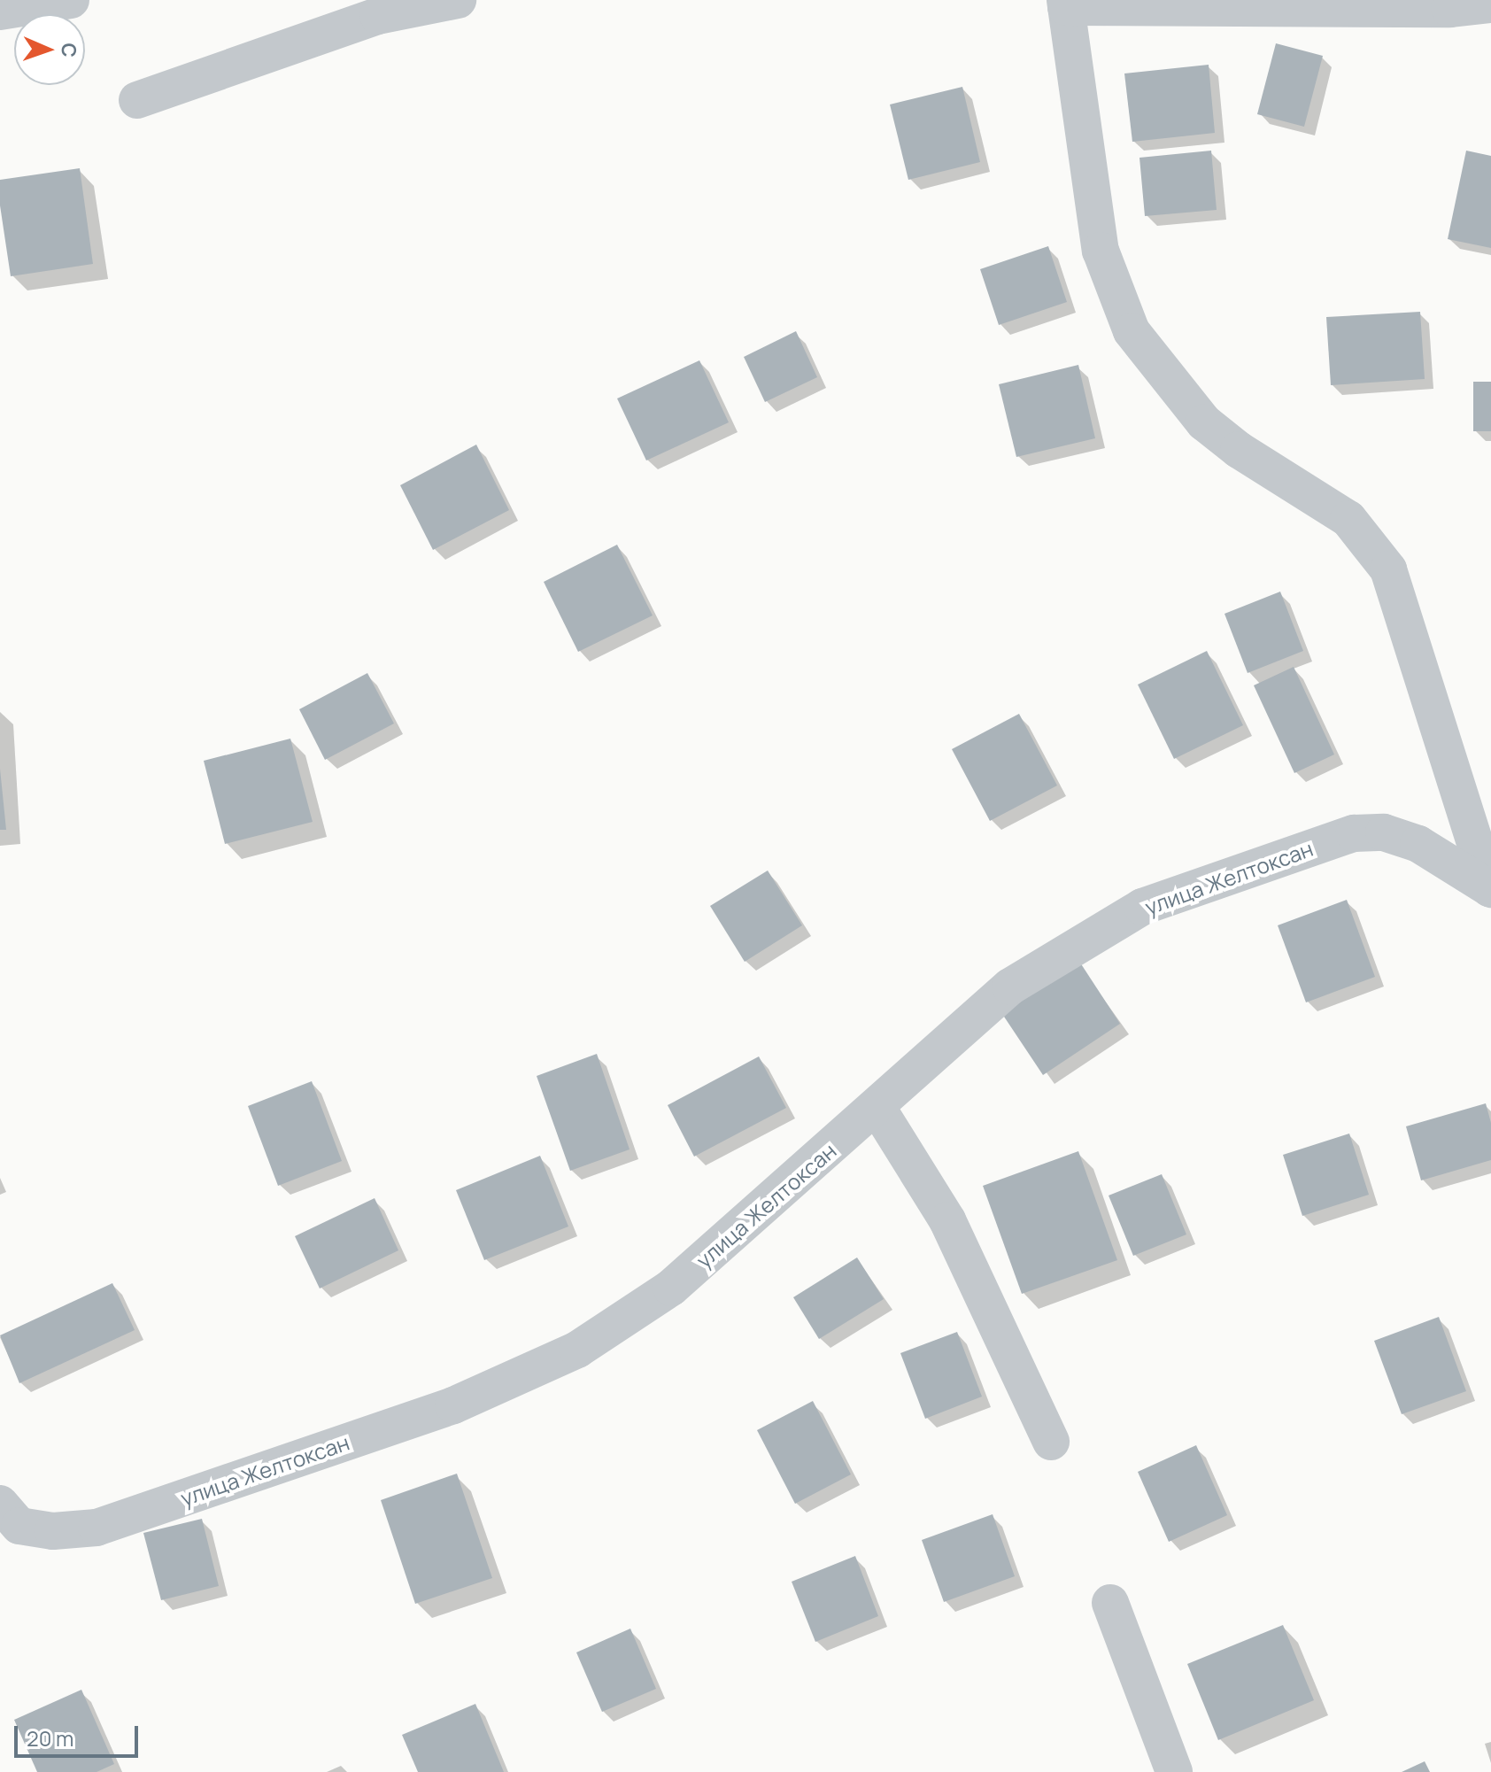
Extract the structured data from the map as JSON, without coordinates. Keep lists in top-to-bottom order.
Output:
{
  "streets": {
    "street": ["улица Желтоксан"]
  },
  "scale_bar": "20 m",
  "north": "right"
}
